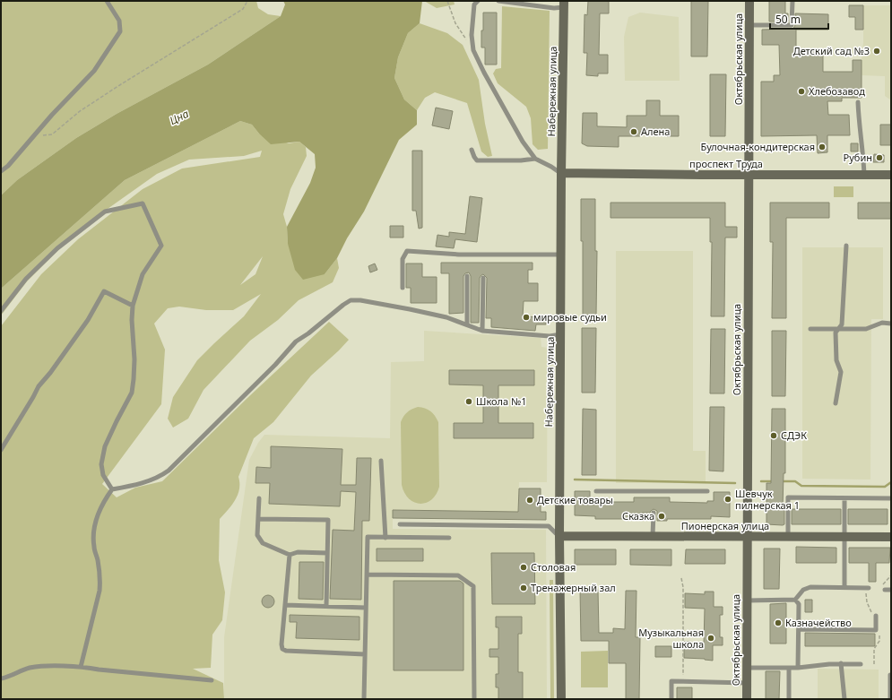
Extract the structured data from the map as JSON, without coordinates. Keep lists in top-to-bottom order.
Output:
{
  "streets": {
    "street": [
      "Октябрьская улица",
      "Набережная улица",
      "проспект Труда",
      "Пионерская улица"
    ]
  },
  "crossings": [
    ["Октябрьская улица", "проспект Труда"],
    ["Октябрьская улица", "Пионерская улица"],
    ["Набережная улица", "проспект Труда"],
    ["Набережная улица", "Пионерская улица"]
  ],
  "water": ["Цна"],
  "places": [
    "Детский сад №3",
    "Хлебозавод",
    "Алена",
    "Булочная-кондитерская",
    "Рубин",
    "мировые судьи",
    "Школа №1",
    "СДЭК",
    "Шевчук пилнерская 1",
    "Детские товары",
    "Сказка",
    "Столовая",
    "Тренажерный зал",
    "Казначейство",
    "Музыкальная школа"
  ],
  "scale_bar": "50 m"
}
